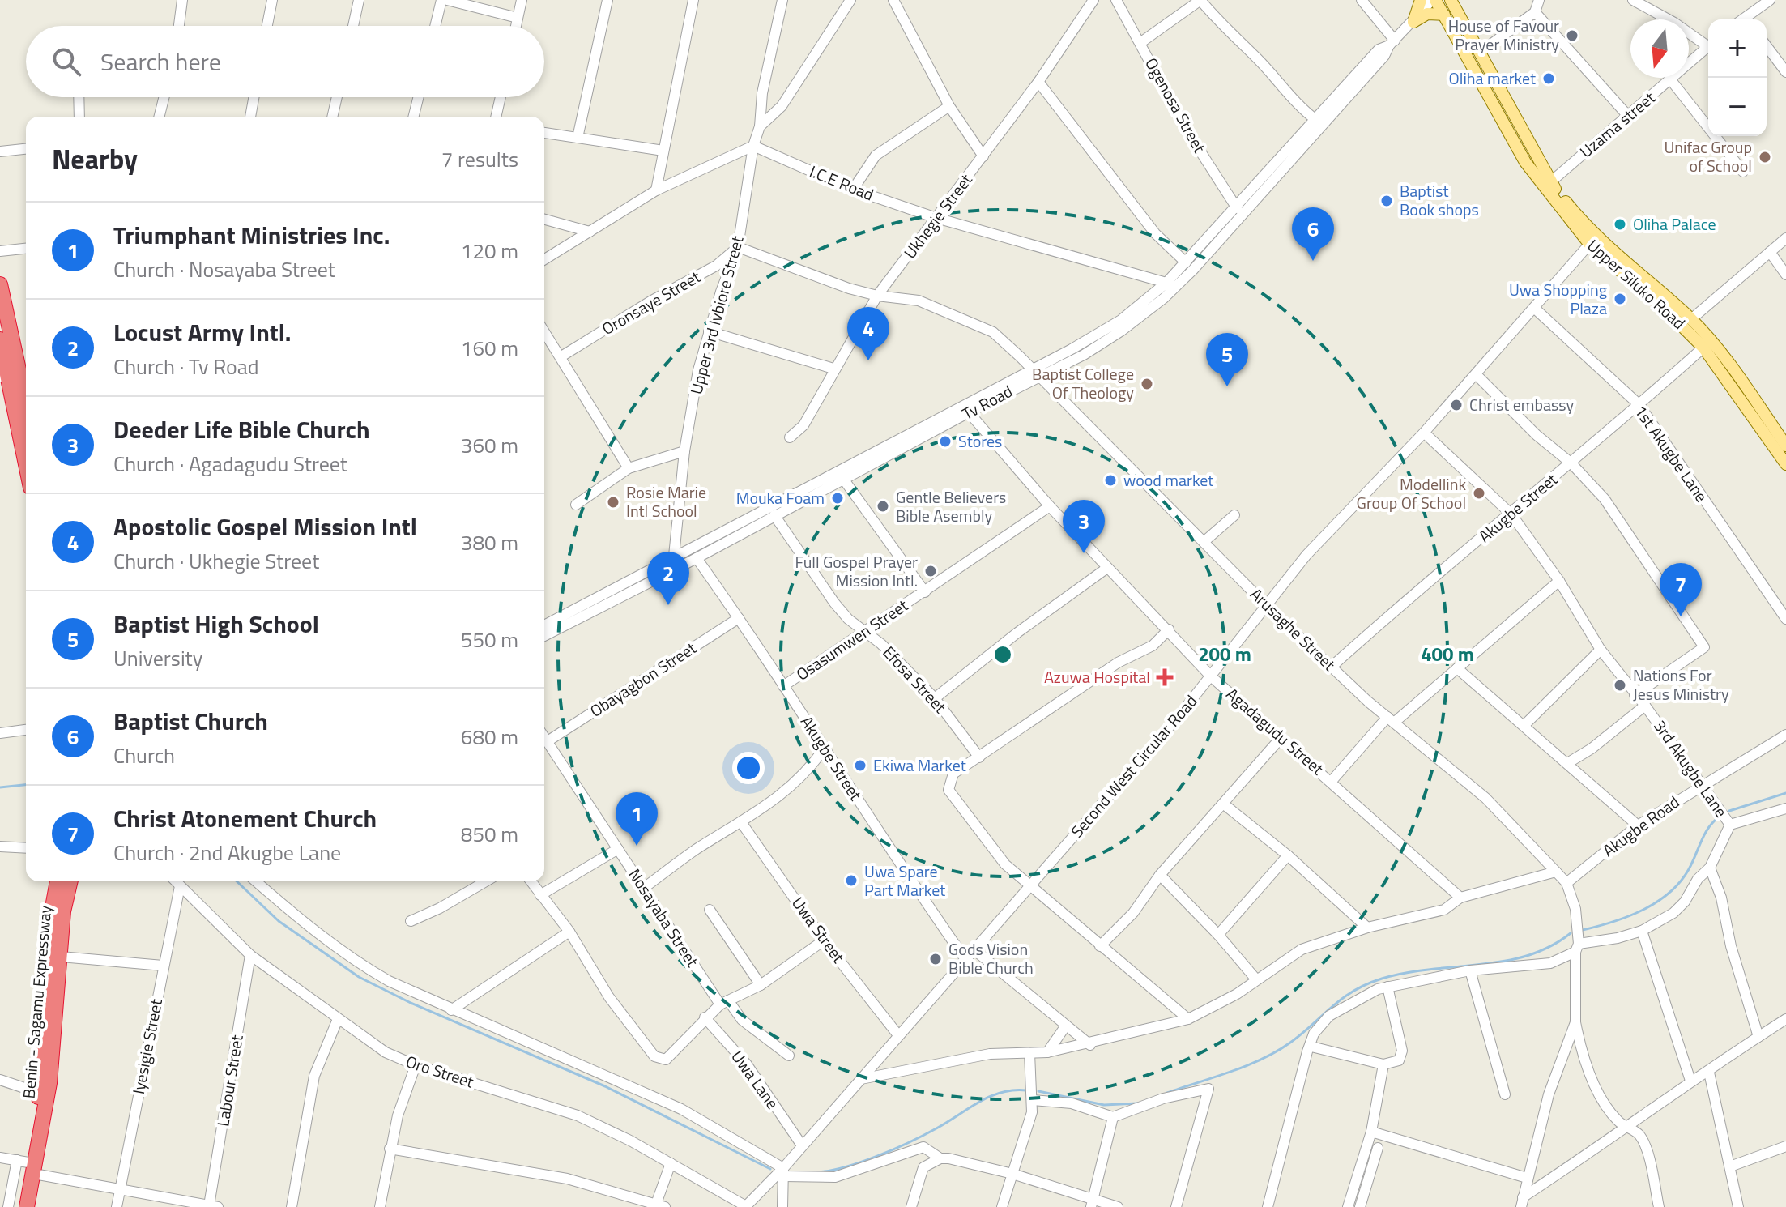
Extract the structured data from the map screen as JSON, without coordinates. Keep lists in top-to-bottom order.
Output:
{
  "streets": {
    "highway": ["Benin - Sagamu Expressway"],
    "main road": ["Upper Siluko Road"],
    "street": [
      "Ogenosa Street",
      "Uzama street",
      "I.C.E Road",
      "Ukhegie Street",
      "Oronsaye Street",
      "Upper 3rd Ivbiore Street",
      "Tv Road",
      "1st Akugbe Lane",
      "Akugbe Street",
      "Arusaghe Street",
      "Osasumwen Street",
      "Obayagbon Street",
      "Efosa Street",
      "Agadagudu Street",
      "Second West Circular Road",
      "3rd Akugbe Lane",
      "Akugbe Road",
      "Nosayaba Street",
      "Uwa Street",
      "Iyesigie Street",
      "Oro Street",
      "Uwa Lane",
      "Labour Street"
    ]
  },
  "crossings": [
    ["Ogenosa Street", "Tv Road"],
    ["Uzama street", "Upper Siluko Road"],
    ["I.C.E Road", "Ukhegie Street"],
    ["I.C.E Road", "Upper 3rd Ivbiore Street"],
    ["I.C.E Road", "Tv Road"],
    ["Ukhegie Street", "Arusaghe Street"],
    ["Upper Siluko Road", "Tv Road"],
    ["Upper Siluko Road", "Akugbe Street"],
    ["Upper Siluko Road", "Second West Circular Road"],
    ["Oronsaye Street", "Upper 3rd Ivbiore Street"],
    ["Oronsaye Street", "Arusaghe Street"],
    ["Upper 3rd Ivbiore Street", "Tv Road"],
    ["Upper 3rd Ivbiore Street", "Arusaghe Street"],
    ["Tv Road", "Akugbe Street"],
    ["Tv Road", "Arusaghe Street"],
    ["Tv Road", "Efosa Street"],
    ["Tv Road", "Agadagudu Street"],
    ["1st Akugbe Lane", "Akugbe Street"],
    ["1st Akugbe Lane", "Second West Circular Road"],
    ["Akugbe Street", "Arusaghe Street"],
    ["Akugbe Street", "Osasumwen Street"],
    ["Akugbe Street", "Obayagbon Street"],
    ["Akugbe Street", "Second West Circular Road"],
    ["Akugbe Street", "3rd Akugbe Lane"],
    ["Arusaghe Street", "Second West Circular Road"],
    ["Arusaghe Street", "Akugbe Road"],
    ["Osasumwen Street", "Efosa Street"],
    ["Osasumwen Street", "Agadagudu Street"],
    ["Obayagbon Street", "Nosayaba Street"],
    ["Agadagudu Street", "Second West Circular Road"],
    ["Second West Circular Road", "3rd Akugbe Lane"],
    ["Second West Circular Road", "Uwa Street"],
    ["Second West Circular Road", "Oro Street"],
    ["Second West Circular Road", "Uwa Lane"],
    ["3rd Akugbe Lane", "Akugbe Road"],
    ["Iyesigie Street", "Oro Street"],
    ["Oro Street", "Labour Street"]
  ],
  "places": {
    "other": [
      "House of Favour Prayer Ministry",
      "Oliha market",
      "Unifac Group of School",
      "Baptist Book shops",
      "Oliha Palace",
      "Uwa Shopping Plaza",
      "Baptist College Of Theology",
      "Christ embassy",
      "Stores",
      "wood market",
      "Modellink Group Of School",
      "Mouka Foam",
      "Rosie Marie Intl School",
      "Gentle Believers Bible Asembly",
      "Full Gospel Prayer Mission Intl.",
      "Nations For Jesus Ministry",
      "Ekiwa Market",
      "Uwa Spare Part Market",
      "Gods Vision Bible Church"
    ],
    "health": ["Azuwa Hospital"]
  },
  "north": "bottom",
  "page": {
    "map_buttons": ["+", "−"],
    "search": "Search here",
    "heading": ["Nearby", "7 results"],
    "list": [
      {
        "mark": "1",
        "name": "Triumphant Ministries Inc.",
        "note": "Church · Nosayaba Street",
        "value": "120 m"
      },
      {
        "mark": "2",
        "name": "Locust Army Intl.",
        "note": "Church · Tv Road",
        "value": "160 m"
      },
      {
        "mark": "3",
        "name": "Deeder Life Bible Church",
        "note": "Church · Agadagudu Street",
        "value": "360 m"
      },
      {
        "mark": "4",
        "name": "Apostolic Gospel Mission Intl",
        "note": "Church · Ukhegie Street",
        "value": "380 m"
      },
      {
        "mark": "5",
        "name": "Baptist High School",
        "note": "University",
        "value": "550 m"
      },
      {
        "mark": "6",
        "name": "Baptist Church",
        "note": "Church",
        "value": "680 m"
      },
      {
        "mark": "7",
        "name": "Christ Atonement Church",
        "note": "Church · 2nd Akugbe Lane",
        "value": "850 m"
      }
    ],
    "pins": [
      "6",
      "4",
      "5",
      "3",
      "2",
      "7",
      "1"
    ]
  },
  "rings": ["200 m", "400 m"]
}
